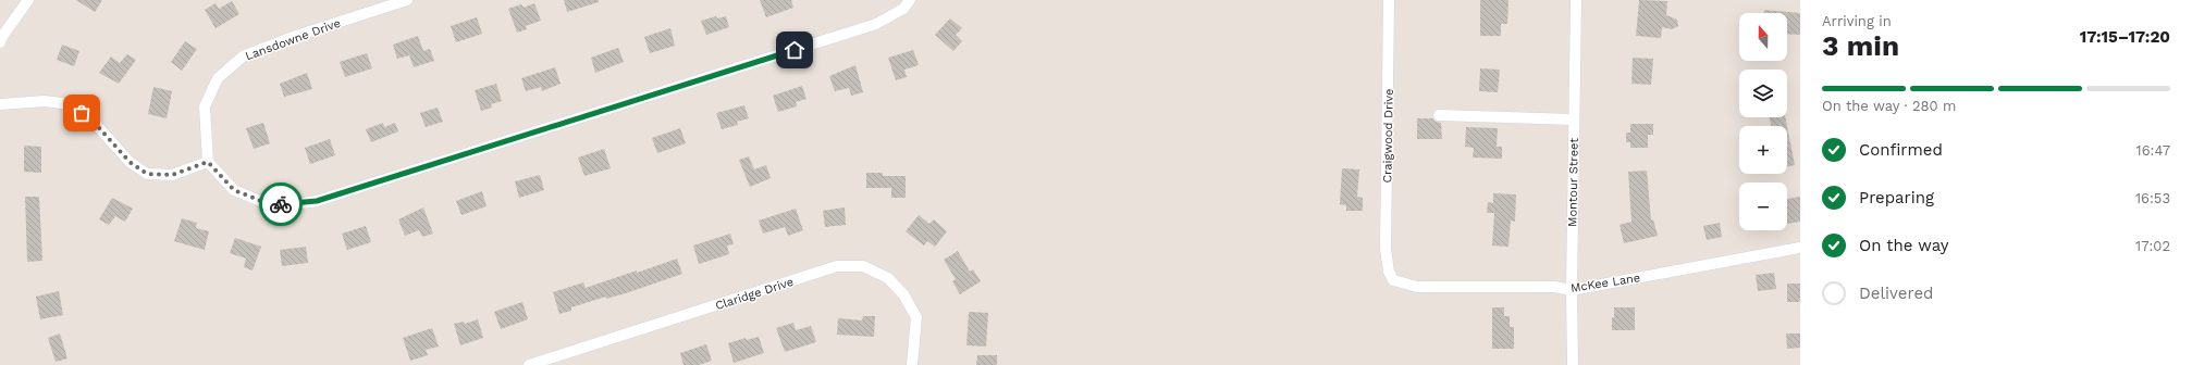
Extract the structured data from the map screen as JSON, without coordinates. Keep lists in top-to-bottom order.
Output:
{
  "streets": {
    "street": [
      "Lansdowne Drive",
      "Craigwood Drive",
      "Montour Street",
      "McKee Lane",
      "Claridge Drive"
    ]
  },
  "crossings": [
    ["Craigwood Drive", "McKee Lane"],
    ["Montour Street", "McKee Lane"]
  ],
  "north": "top",
  "page": {
    "heading": ["3 min", "Arriving in", "17:15–17:20"],
    "map_buttons": ["+", "−"],
    "bar": "On the way · 280 m",
    "list": [
      ["Confirmed", "16:47"],
      ["Preparing", "16:53"],
      ["On the way", "17:02"],
      "Delivered"
    ]
  }
}
